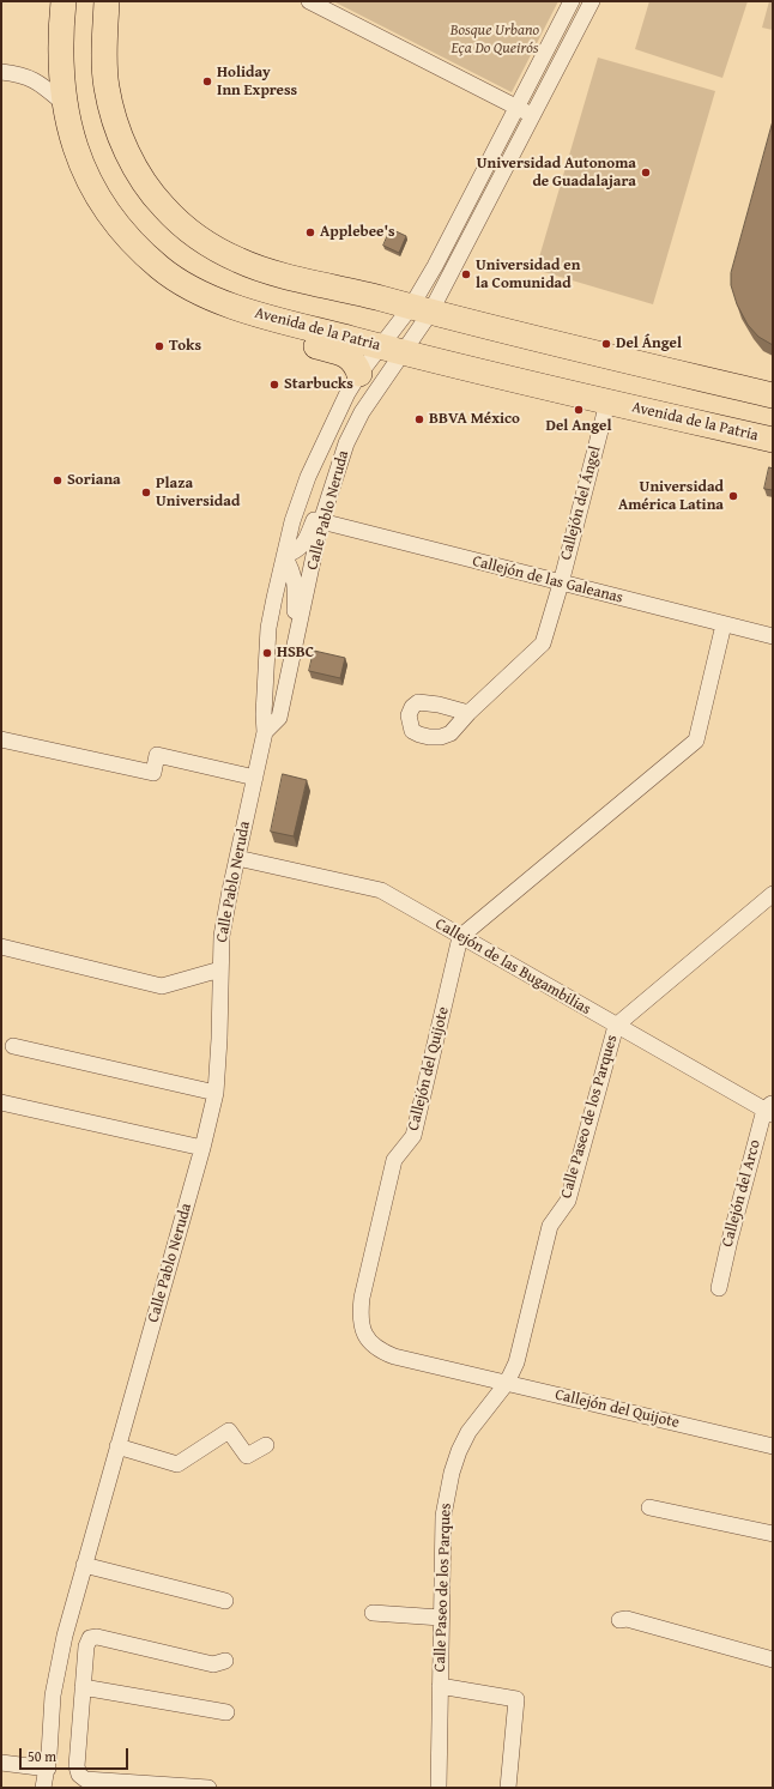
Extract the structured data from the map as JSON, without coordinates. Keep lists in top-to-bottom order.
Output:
{
  "streets": {
    "main road": ["Avenida de la Patria"],
    "street": [
      "Callejón del Ángel",
      "Calle Pablo Neruda",
      "Callejón de las Galeanas",
      "Callejón de las Bugambilias",
      "Callejón del Quijote",
      "Calle Paseo de los Parques",
      "Callejón del Arco"
    ]
  },
  "crossings": [
    ["Avenida de la Patria", "Callejón del Ángel"],
    ["Avenida de la Patria", "Calle Pablo Neruda"],
    ["Callejón del Ángel", "Callejón de las Galeanas"],
    ["Calle Pablo Neruda", "Callejón de las Galeanas"],
    ["Calle Pablo Neruda", "Callejón de las Bugambilias"],
    ["Callejón de las Bugambilias", "Callejón del Quijote"],
    ["Callejón de las Bugambilias", "Calle Paseo de los Parques"],
    ["Callejón de las Bugambilias", "Callejón del Arco"],
    ["Callejón del Quijote", "Calle Paseo de los Parques"]
  ],
  "parks": ["Bosque Urbano Eça Do Queirós"],
  "places": [
    "Holiday Inn Express",
    "Universidad Autonoma de Guadalajara",
    "Applebee's",
    "Universidad en la Comunidad",
    "Del Ángel",
    "Toks",
    "Starbucks",
    "Del Angel",
    "BBVA México",
    "Soriana",
    "Plaza Universidad",
    "Universidad América Latina",
    "HSBC"
  ],
  "scale_bar": "50 m"
}
